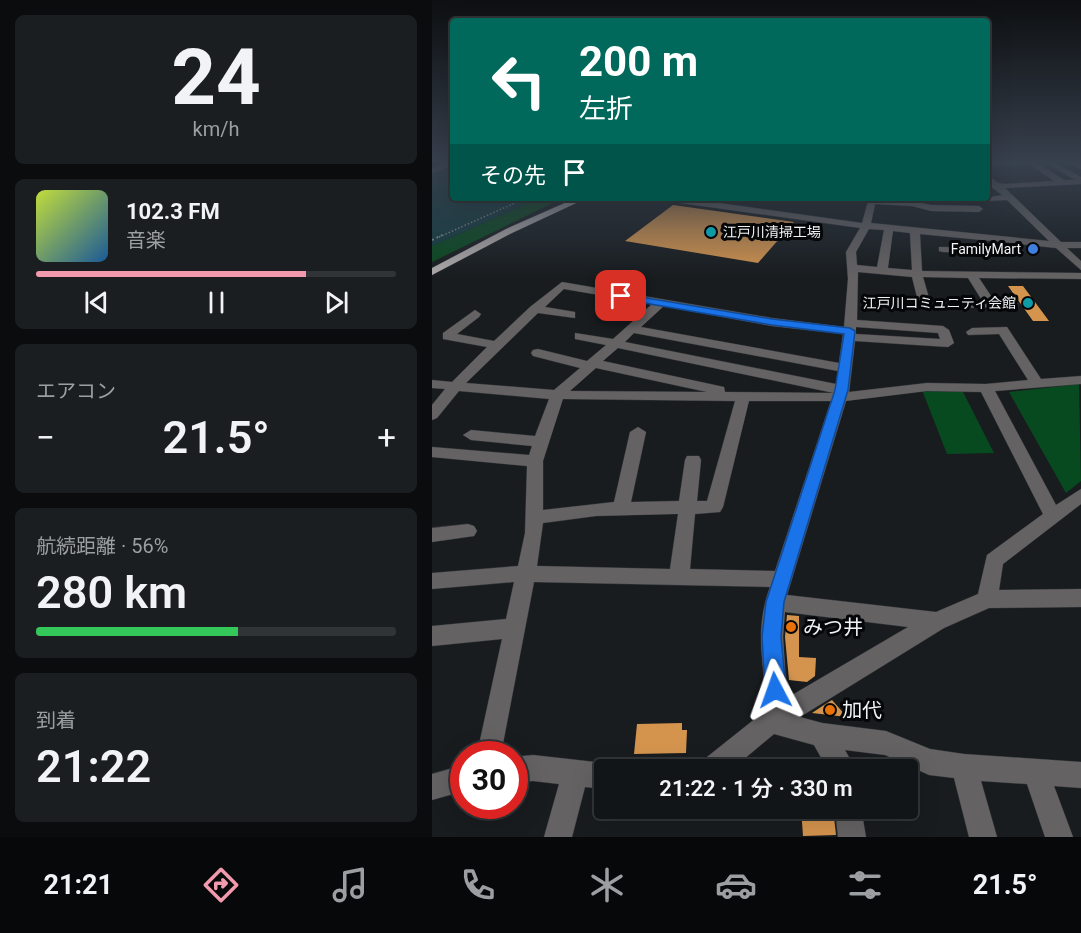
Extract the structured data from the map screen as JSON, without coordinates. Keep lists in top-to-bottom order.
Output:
{
  "places": [
    "江戸川清掃工場",
    "FamilyMart",
    "江戸川コミュニティ会館",
    "みつ井",
    "加代"
  ],
  "page": {
    "tile": [
      ["24", "km/h"],
      "エアコン",
      ["航続距離 · 56%", "280 km"],
      ["到着", "21:22"]
    ],
    "turn": ["200 m", "左折"],
    "then": "その先",
    "song": ["102.3 FM", "音楽"],
    "heat": ["−", "21.5°", "+"],
    "limit": "30",
    "trip": "21:22 · 1 分 · 330 m",
    "tabs": ["21:21", "21.5°"]
  }
}
